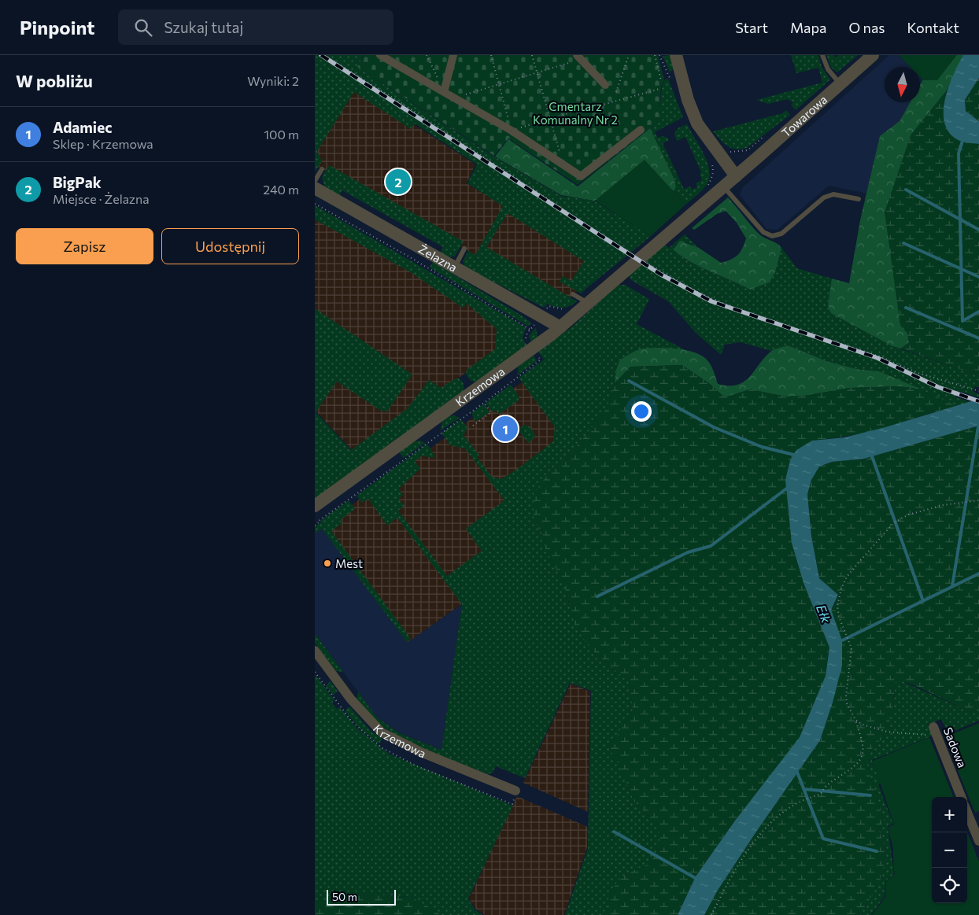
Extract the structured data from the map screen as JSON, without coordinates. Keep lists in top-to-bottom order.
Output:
{
  "streets": {
    "street": [
      "Towarowa",
      "Żelazna",
      "Krzemowa",
      "Sadowa"
    ]
  },
  "crossings": [
    ["Towarowa", "Krzemowa"],
    ["Żelazna", "Krzemowa"]
  ],
  "water": ["Ełk"],
  "parks": ["Cmentarz Komunalny Nr 2"],
  "places": ["Mest"],
  "scale_bar": "50 m",
  "north": "bottom",
  "page": {
    "header": "Pinpoint",
    "search": "Szukaj tutaj",
    "nav": [
      "Start",
      "Mapa",
      "O nas",
      "Kontakt"
    ],
    "heading": ["W pobliżu", "Wyniki: 2"],
    "list": [
      {
        "mark": "1",
        "name": "Adamiec",
        "note": "Sklep · Krzemowa",
        "value": "100 m"
      },
      {
        "mark": "2",
        "name": "BigPak",
        "note": "Miejsce · Żelazna",
        "value": "240 m"
      }
    ],
    "pins": ["2", "1"],
    "buttons": ["Zapisz", "Udostępnij"],
    "map_buttons": ["+", "−"],
    "scale": "50 m"
  }
}
